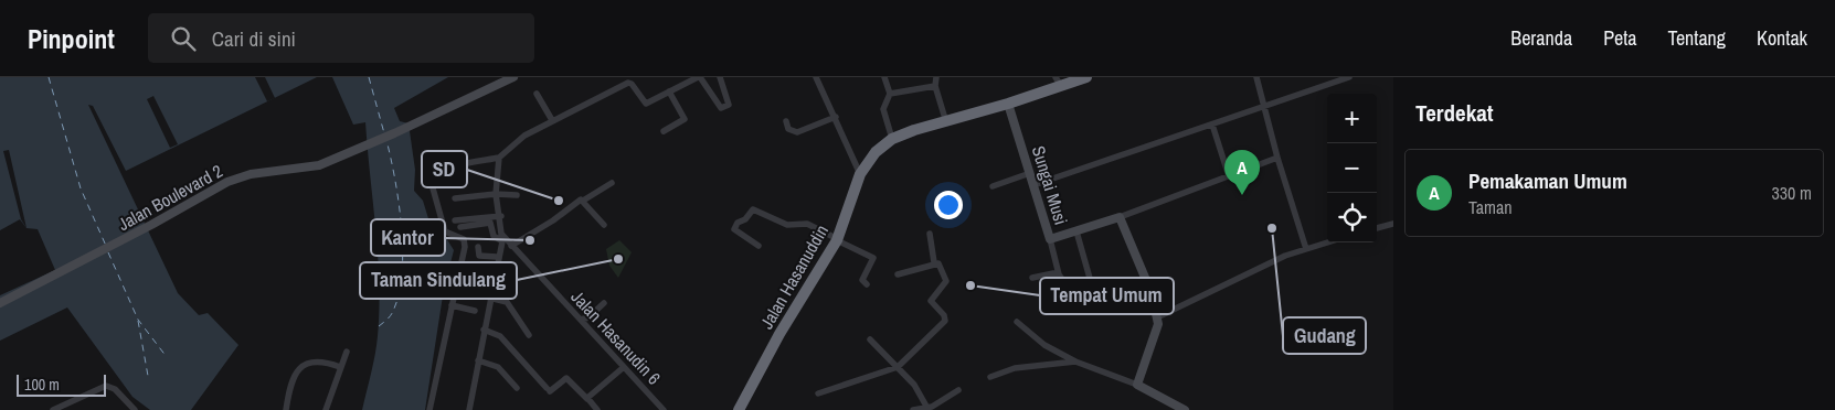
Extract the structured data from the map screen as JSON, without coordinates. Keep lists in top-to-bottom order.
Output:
{
  "streets": {
    "highway": ["Jalan Hasanuddin"],
    "main road": ["Sungai Musi", "Jalan Boulevard 2"],
    "street": ["Jalan Hasanudin 6"]
  },
  "crossings": [
    ["Sungai Musi", "Jalan Hasanuddin"]
  ],
  "places": [
    "SD",
    "Gudang",
    "Kantor",
    "Taman Sindulang",
    "Tempat Umum"
  ],
  "scale_bar": "100 m",
  "page": {
    "header": "Pinpoint",
    "search": "Cari di sini",
    "nav": [
      "Beranda",
      "Peta",
      "Tentang",
      "Kontak"
    ],
    "heading": "Terdekat",
    "map_buttons": ["+", "−"],
    "list": [
      {
        "mark": "A",
        "name": "Pemakaman Umum",
        "note": "Taman",
        "value": "330 m"
      }
    ],
    "pins": "A",
    "scale": "100 m"
  }
}
